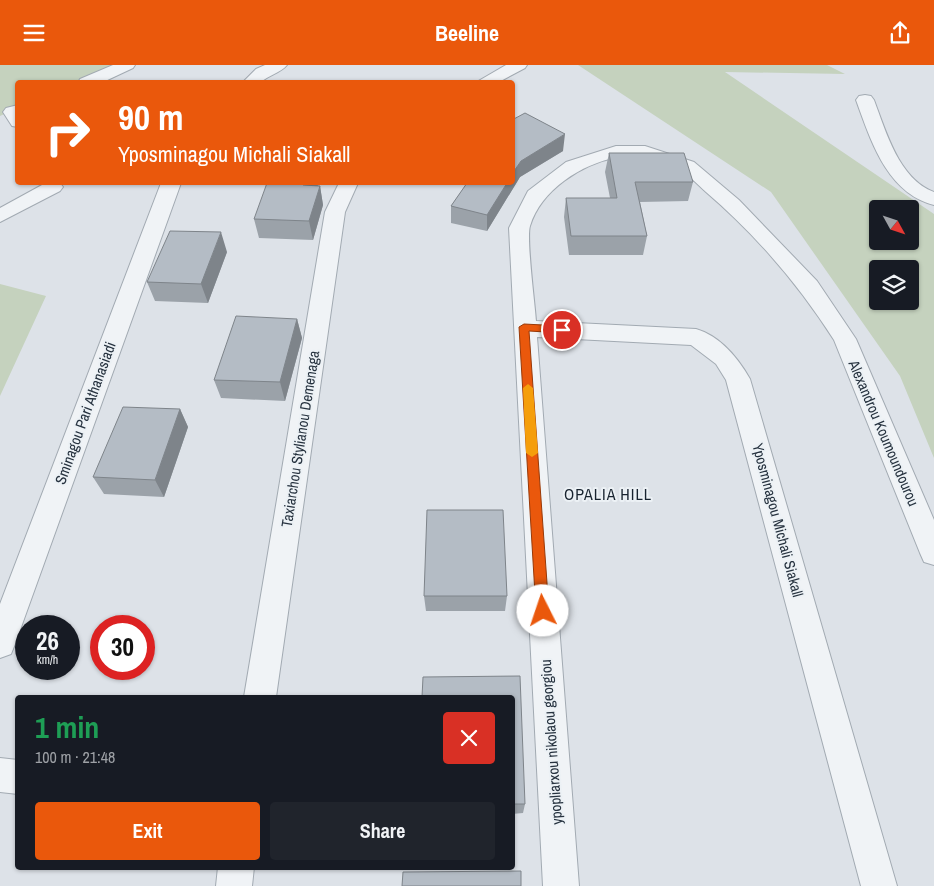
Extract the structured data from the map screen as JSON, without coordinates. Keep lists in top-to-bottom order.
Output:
{
  "streets": {
    "street": [
      "Sminagou Pari Athanasiadi",
      "Alexandrou Koumoundourou",
      "Taxiarchou Stylianou Demenaga",
      "Yposminagou Michali Siakall",
      "ypopliarxou nikolaou georgiou"
    ]
  },
  "crossings": [
    ["Alexandrou Koumoundourou", "ypopliarxou nikolaou georgiou"],
    ["Yposminagou Michali Siakall", "ypopliarxou nikolaou georgiou"]
  ],
  "districts": ["OPALIA HILL"],
  "north": "bottom right",
  "page": {
    "header": "Beeline",
    "turn": ["90 m", "Yposminagou Michali Siakall"],
    "speed": "26 km/h",
    "limit": "30",
    "heading": ["1 min", "100 m · 21:48"],
    "buttons": ["Exit", "Share"]
  }
}
